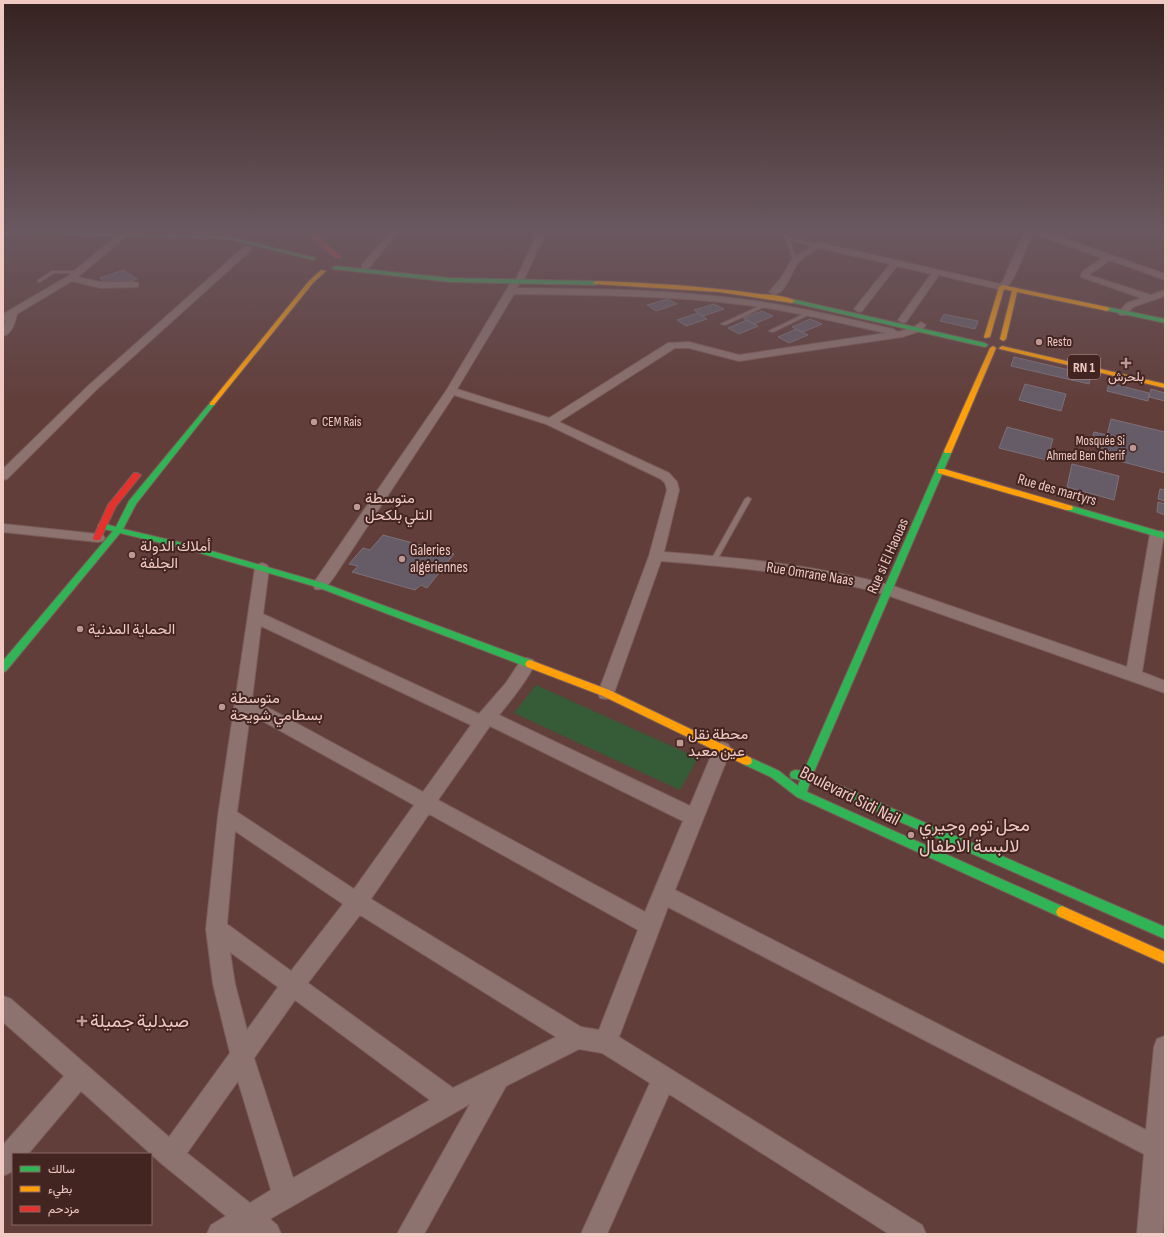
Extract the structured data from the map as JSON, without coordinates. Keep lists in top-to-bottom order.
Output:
{
  "streets": {
    "main road": [
      "RN 1",
      "Rue des martyrs",
      "Rue si El Haouas",
      "Boulevard Sidi Nail"
    ],
    "street": ["Rue Omrane Naas"]
  },
  "crossings": [
    ["RN 1", "Rue si El Haouas"],
    ["Rue des martyrs", "Rue si El Haouas"],
    ["Rue si El Haouas", "Rue Omrane Naas"],
    ["Rue si El Haouas", "Boulevard Sidi Nail"]
  ],
  "places": {
    "other": [
      "Resto",
      "CEM Rais",
      "Mosquée Si Ahmed Ben Cherif",
      "متوسطة التلي بلكحل",
      "أملاك الدولة الجلفة",
      "Galeries algériennes",
      "الحماية المدنية",
      "متوسطة بسطامي شويحة",
      "محل توم وجيري لالبسة الاطفال"
    ],
    "health": ["بلحرش", "صيدلية جميلة"],
    "transit": ["محطة نقل عين معبد"]
  },
  "legend": ["سالك", "بطيء", "مزدحم"]
}
